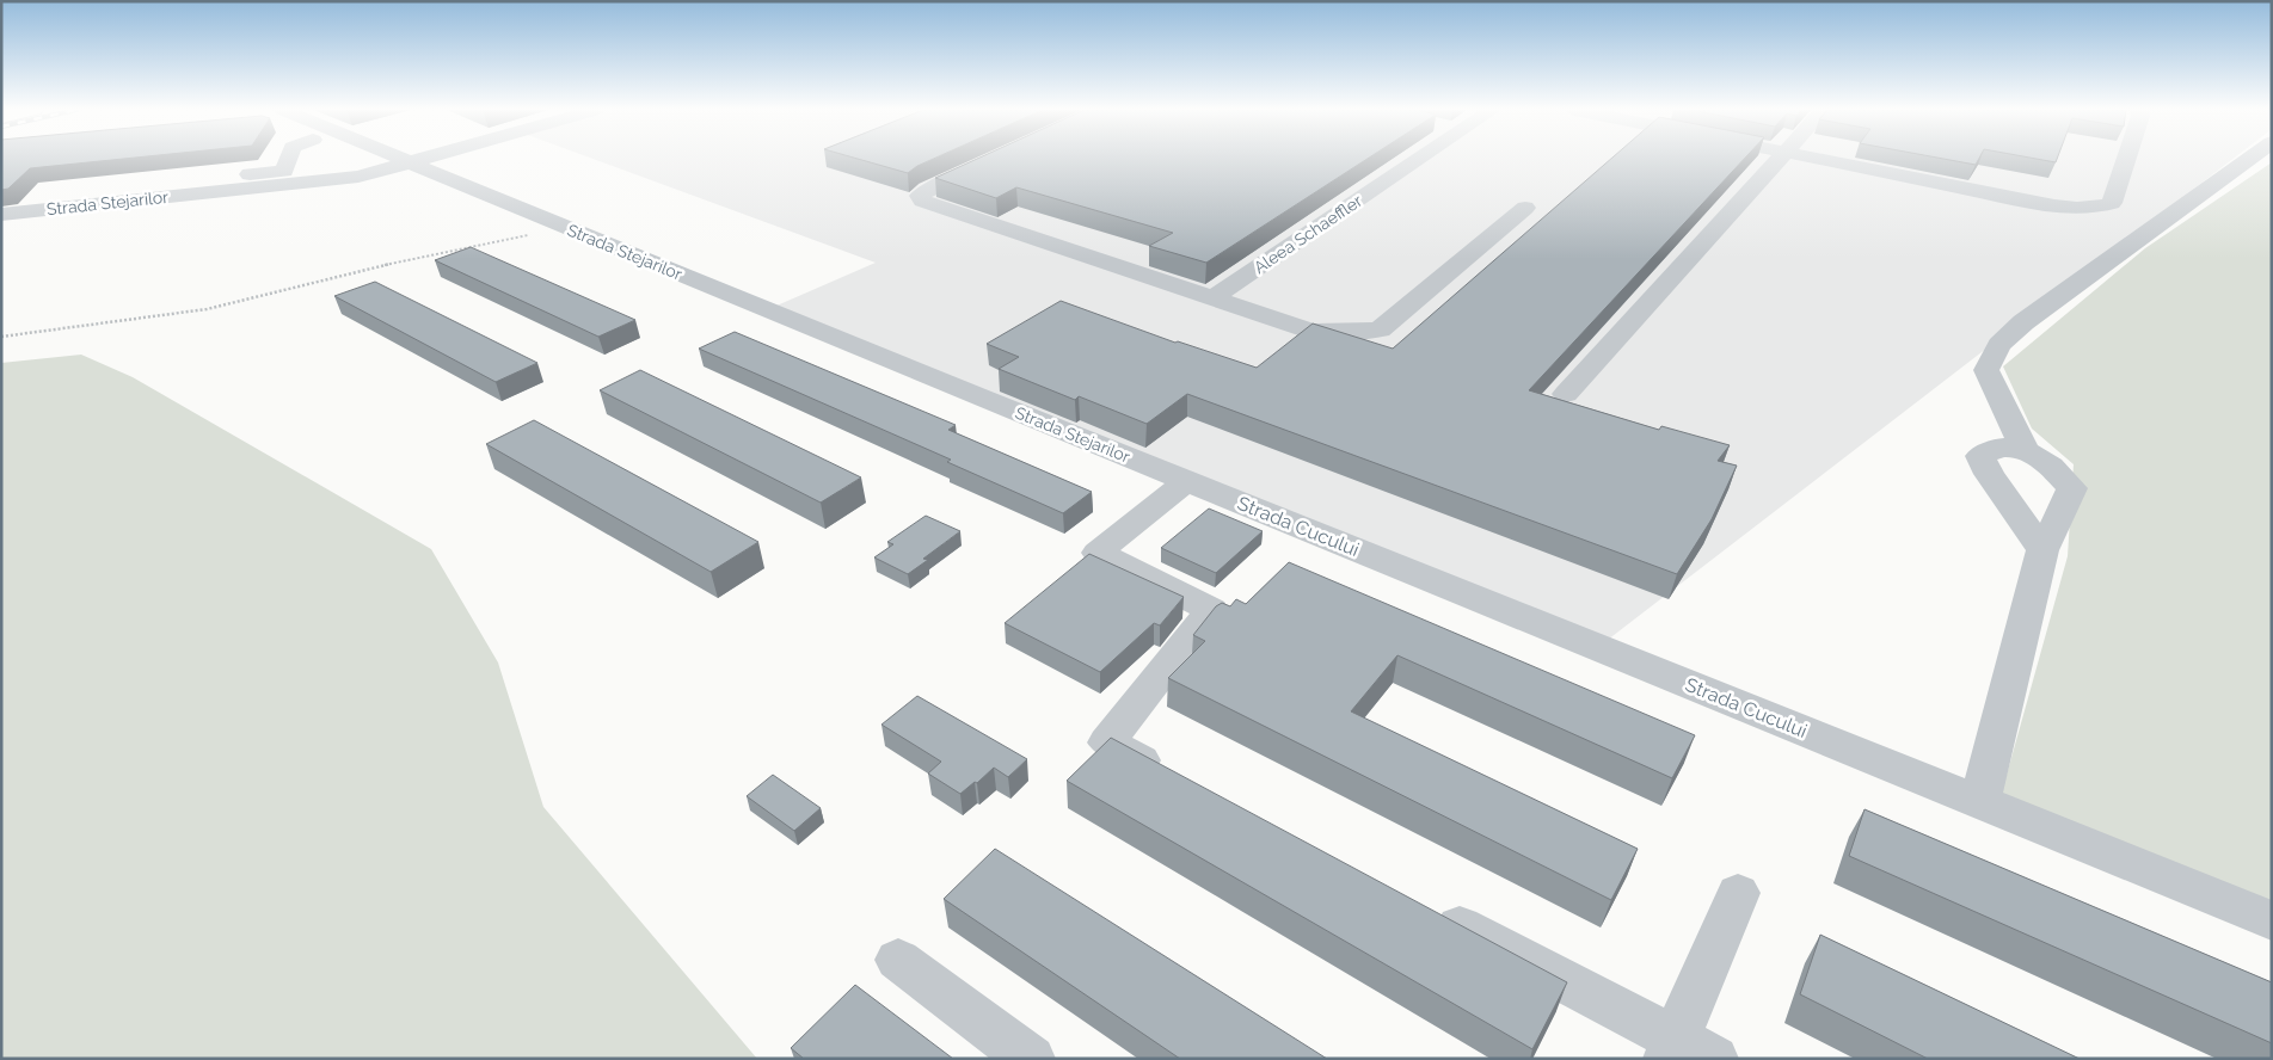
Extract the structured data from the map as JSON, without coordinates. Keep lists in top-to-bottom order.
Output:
{
  "streets": {
    "street": ["Strada Stejarilor", "Aleea Schaeffler", "Strada Cucului"]
  },
  "crossings": [
    ["Strada Stejarilor", "Strada Cucului"]
  ]
}
